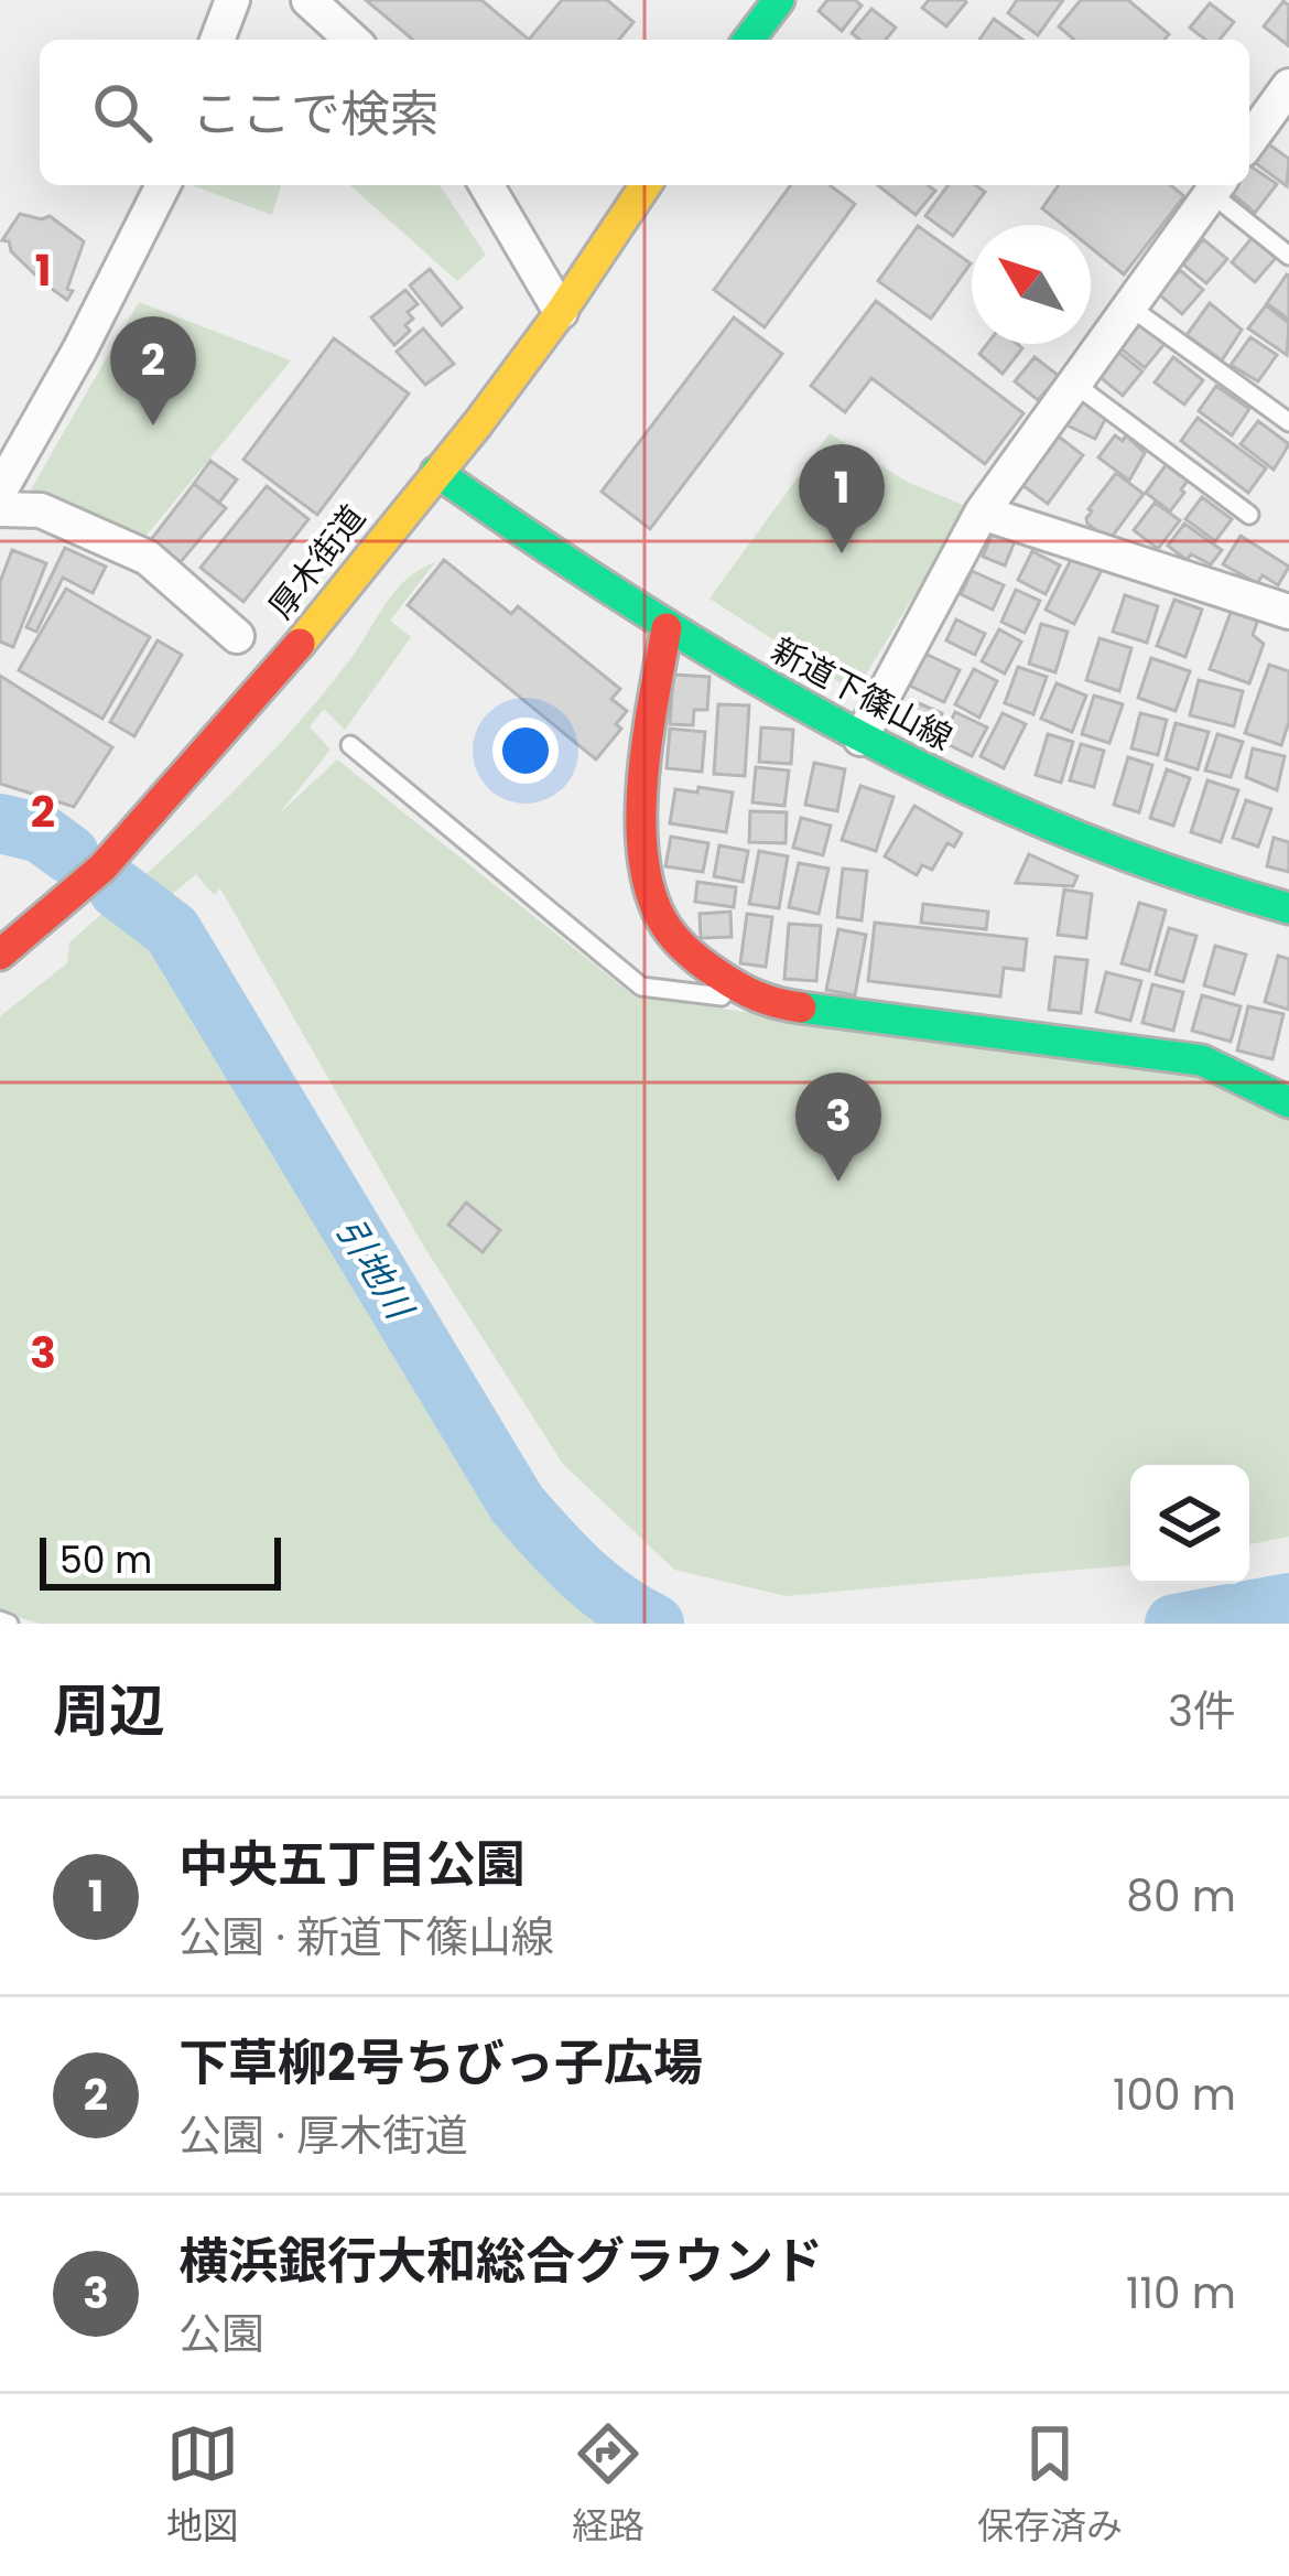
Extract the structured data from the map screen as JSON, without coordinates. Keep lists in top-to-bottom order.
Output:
{
  "streets": {
    "street": ["厚木街道", "新道下篠山線"]
  },
  "crossings": [
    ["厚木街道", "新道下篠山線"]
  ],
  "water": ["引地川"],
  "scale_bar": "50 m",
  "north": "top left",
  "page": {
    "search": "ここで検索",
    "pins": ["2", "1", "3"],
    "scale": "50 m",
    "heading": ["周辺", "3件"],
    "list": [
      {
        "mark": "1",
        "name": "中央五丁目公園",
        "note": "公園 · 新道下篠山線",
        "value": "80 m"
      },
      {
        "mark": "2",
        "name": "下草柳2号ちびっ子広場",
        "note": "公園 · 厚木街道",
        "value": "100 m"
      },
      {
        "mark": "3",
        "name": "横浜銀行大和総合グラウンド",
        "note": "公園",
        "value": "110 m"
      }
    ],
    "nav": ["地図", "経路", "保存済み"]
  },
  "grid": {
    "rows": ["1", "2", "3"]
  }
}
